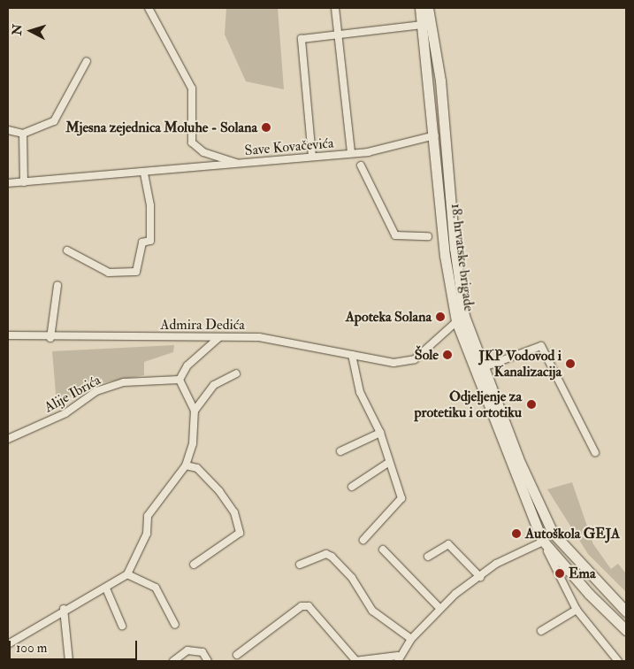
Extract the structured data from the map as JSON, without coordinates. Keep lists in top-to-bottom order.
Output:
{
  "streets": {
    "main road": ["18. hrvatske brigade"],
    "street": ["Save Kovačevića", "Admira Dedića", "Alije Ibrića"]
  },
  "crossings": [
    ["Save Kovačevića", "18. hrvatske brigade"],
    ["18. hrvatske brigade", "Admira Dedića"]
  ],
  "places": [
    "Mjesna zejednica Moluhe - Solana",
    "Apoteka Solana",
    "Šole",
    "JKP Vodovod i Kanalizacija",
    "Odjeljenje za protetiku i ortotiku",
    "Autoškola GEJA",
    "Ema"
  ],
  "scale_bar": "100 m",
  "north": "left"
}
